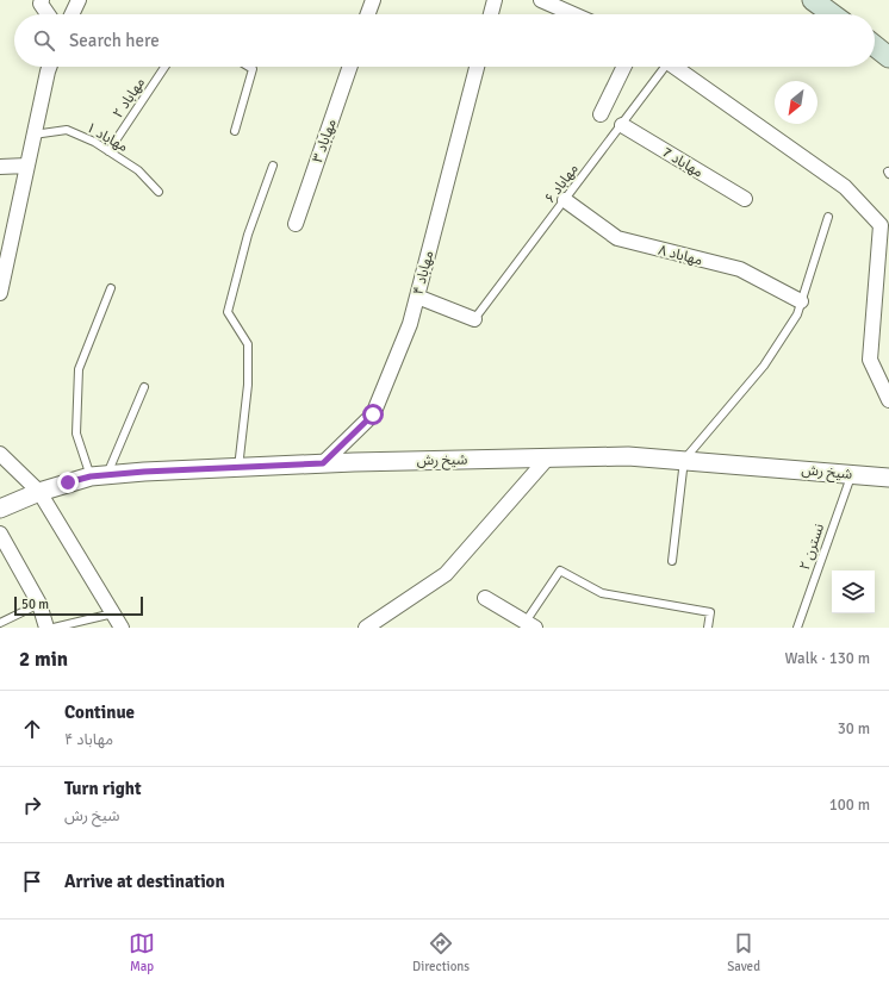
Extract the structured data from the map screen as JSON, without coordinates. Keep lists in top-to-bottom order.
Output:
{
  "streets": {
    "street": [
      "مهاباد ۳",
      "مهاباد 7",
      "مهاباد ۸",
      "مهاباد ۴",
      "شیخ رش"
    ],
    "lane": [
      "مهاباد ۲",
      "مهاباد ۱",
      "مهاباد ۶",
      "نسترن ۲"
    ]
  },
  "crossings": [
    ["مهاباد ۲", "مهاباد ۱"],
    ["مهاباد 7", "مهاباد ۶"],
    ["مهاباد ۶", "مهاباد ۸"],
    ["مهاباد ۴", "شیخ رش"],
    ["شیخ رش", "نسترن ۲"]
  ],
  "scale_bar": "50 m",
  "north": "bottom left",
  "page": {
    "search": "Search here",
    "scale": "50 m",
    "heading": ["2 min", "Walk · 130 m"],
    "list": [
      ["Continue", "مهاباد ۴", "30 m"],
      ["Turn right", "شیخ رش", "100 m"],
      "Arrive at destination"
    ],
    "nav": ["Map", "Directions", "Saved"]
  }
}
